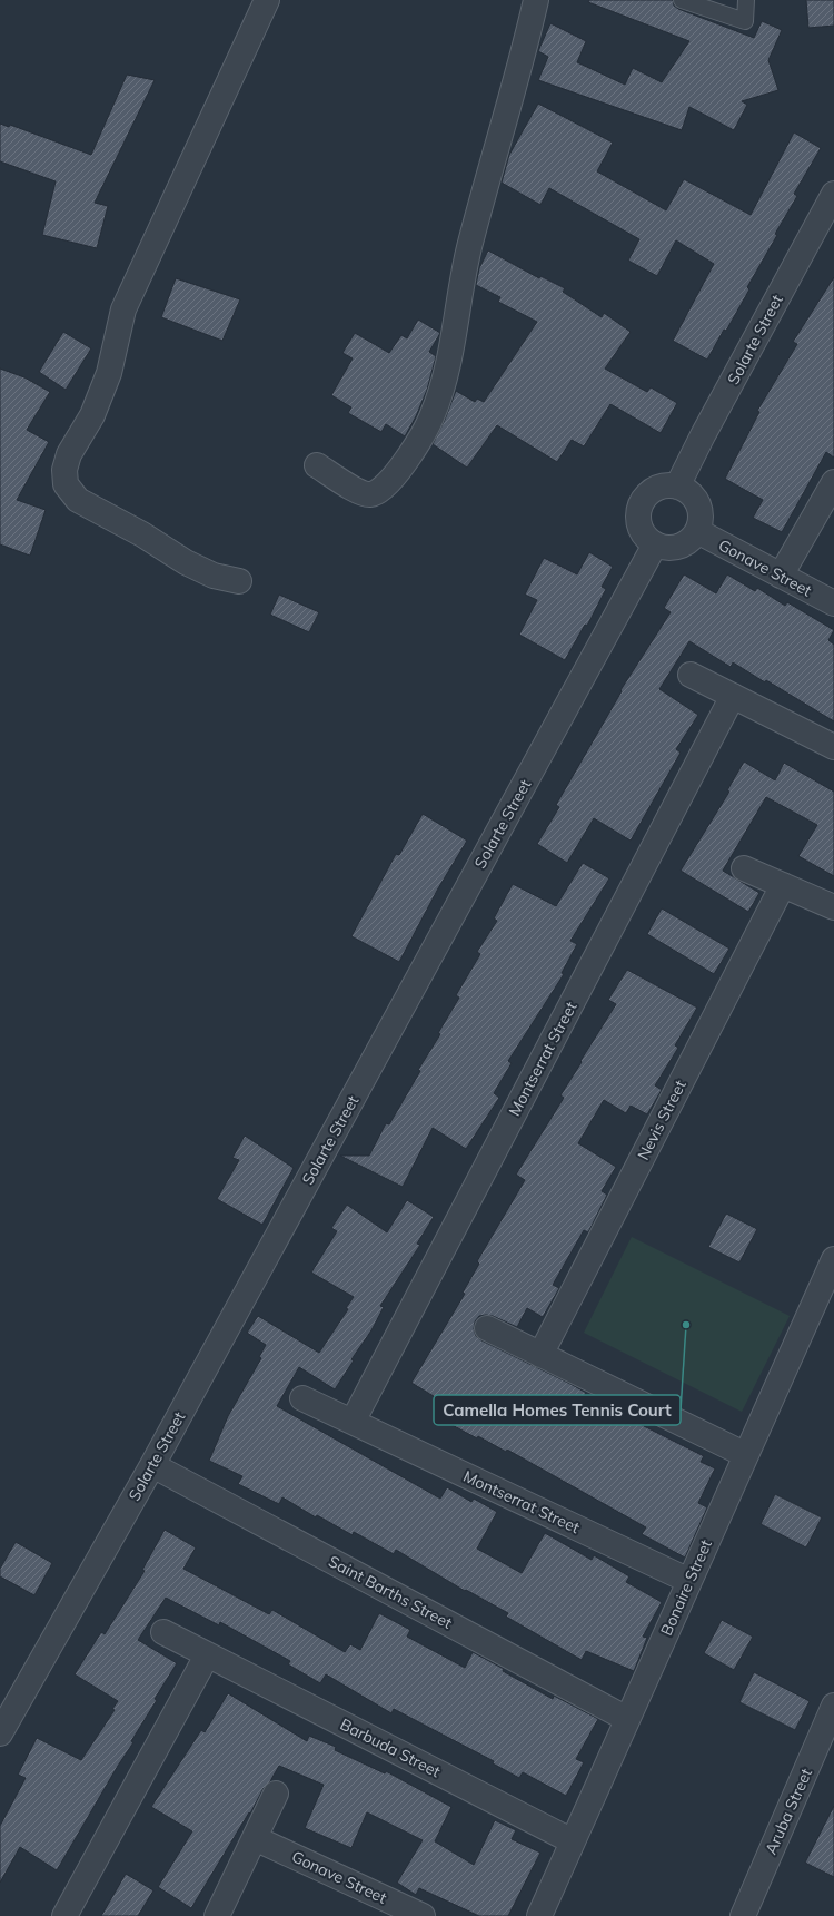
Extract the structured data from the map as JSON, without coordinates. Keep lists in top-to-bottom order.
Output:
{
  "streets": {
    "street": [
      "Solarte Street",
      "Gonave Street",
      "Montserrat Street",
      "Nevis Street",
      "Bonaire Street",
      "Saint Barths Street",
      "Barbuda Street",
      "Aruba Street"
    ]
  },
  "crossings": [
    ["Solarte Street", "Gonave Street"],
    ["Solarte Street", "Saint Barths Street"],
    ["Montserrat Street", "Bonaire Street"],
    ["Bonaire Street", "Saint Barths Street"],
    ["Bonaire Street", "Barbuda Street"]
  ],
  "places": ["Camella Homes Tennis Court"]
}
